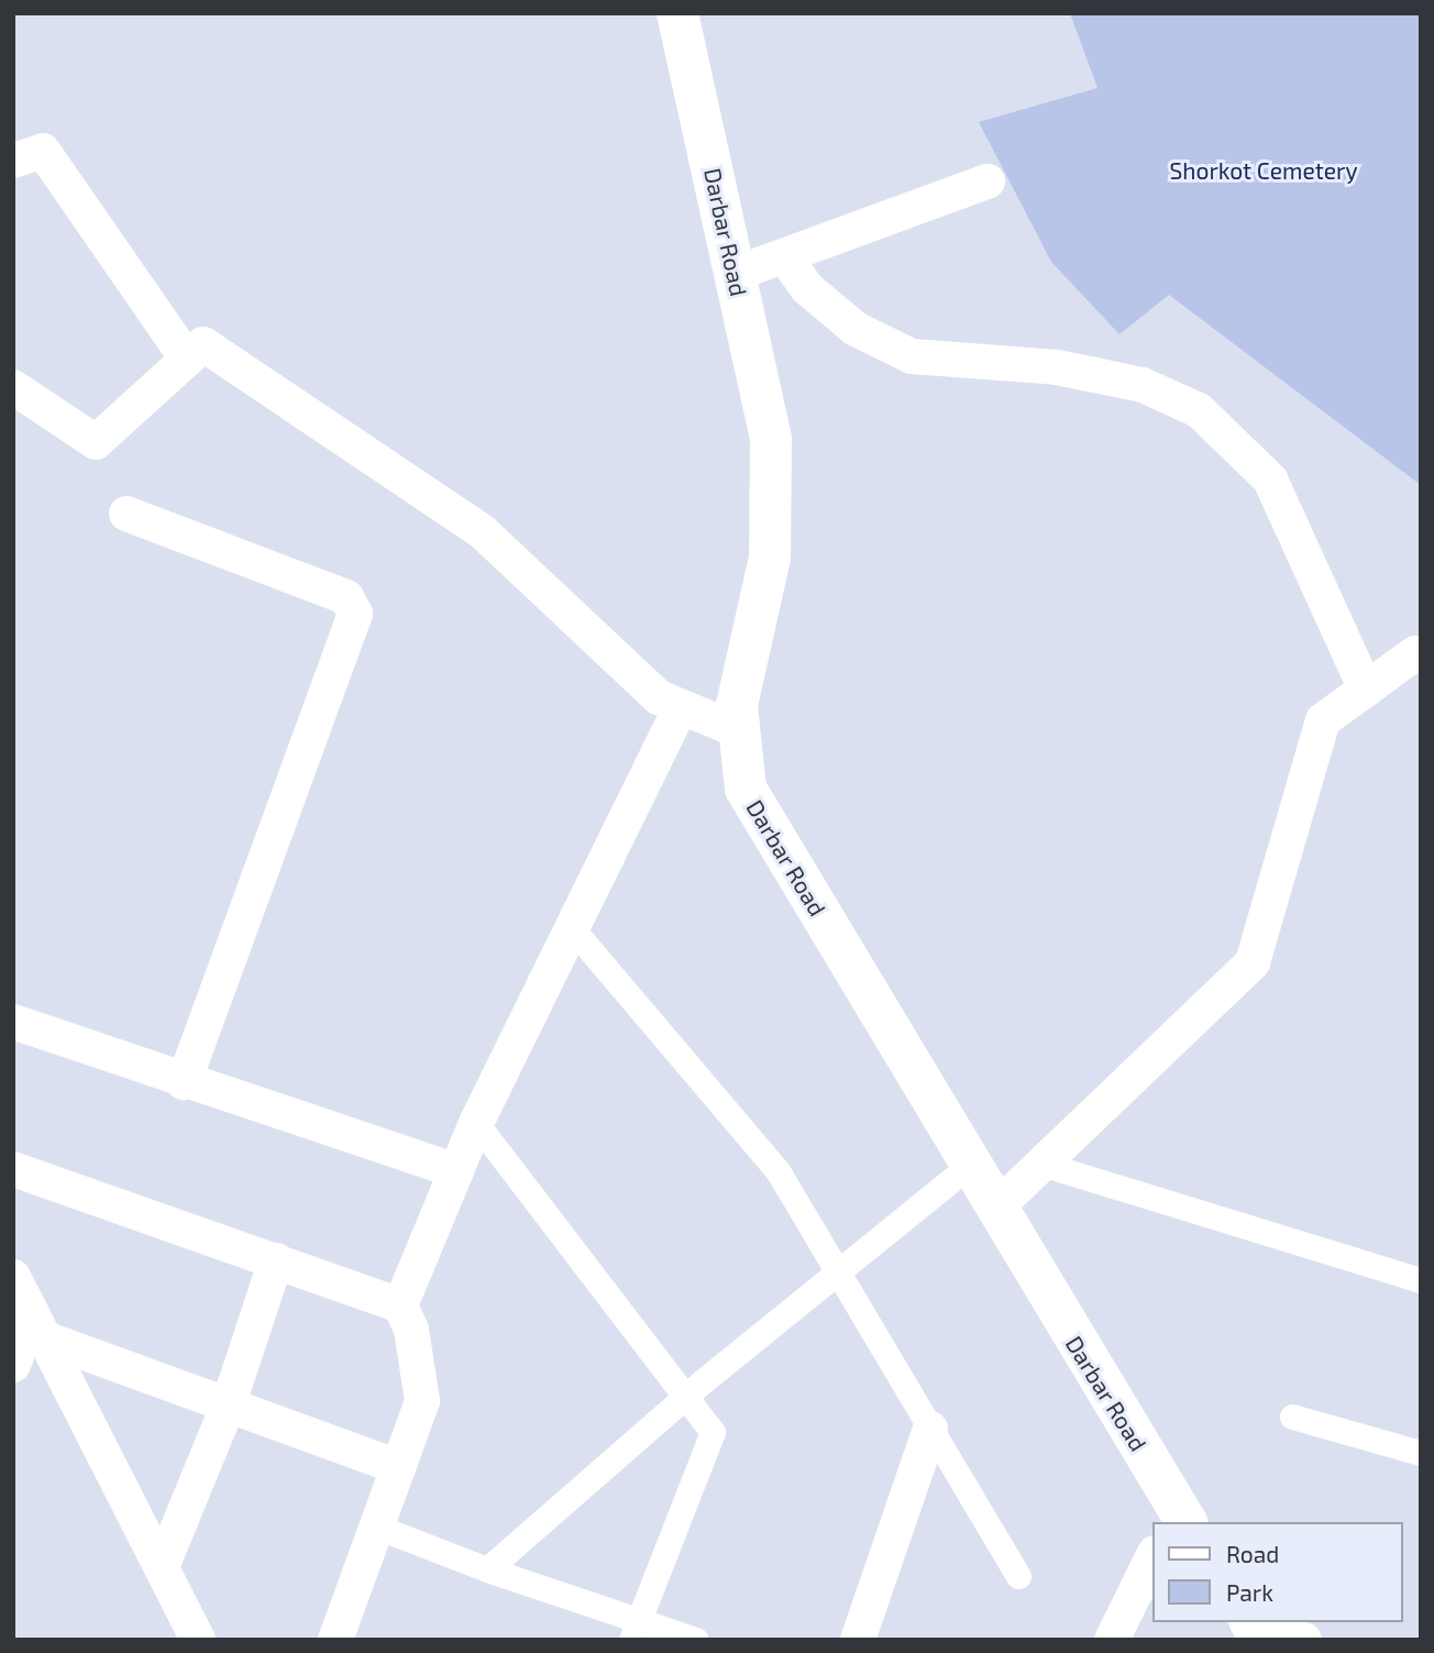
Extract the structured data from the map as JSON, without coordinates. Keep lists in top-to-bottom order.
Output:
{
  "streets": {
    "street": ["Darbar Road"]
  },
  "parks": ["Shorkot Cemetery"],
  "legend": ["Road", "Park"]
}
